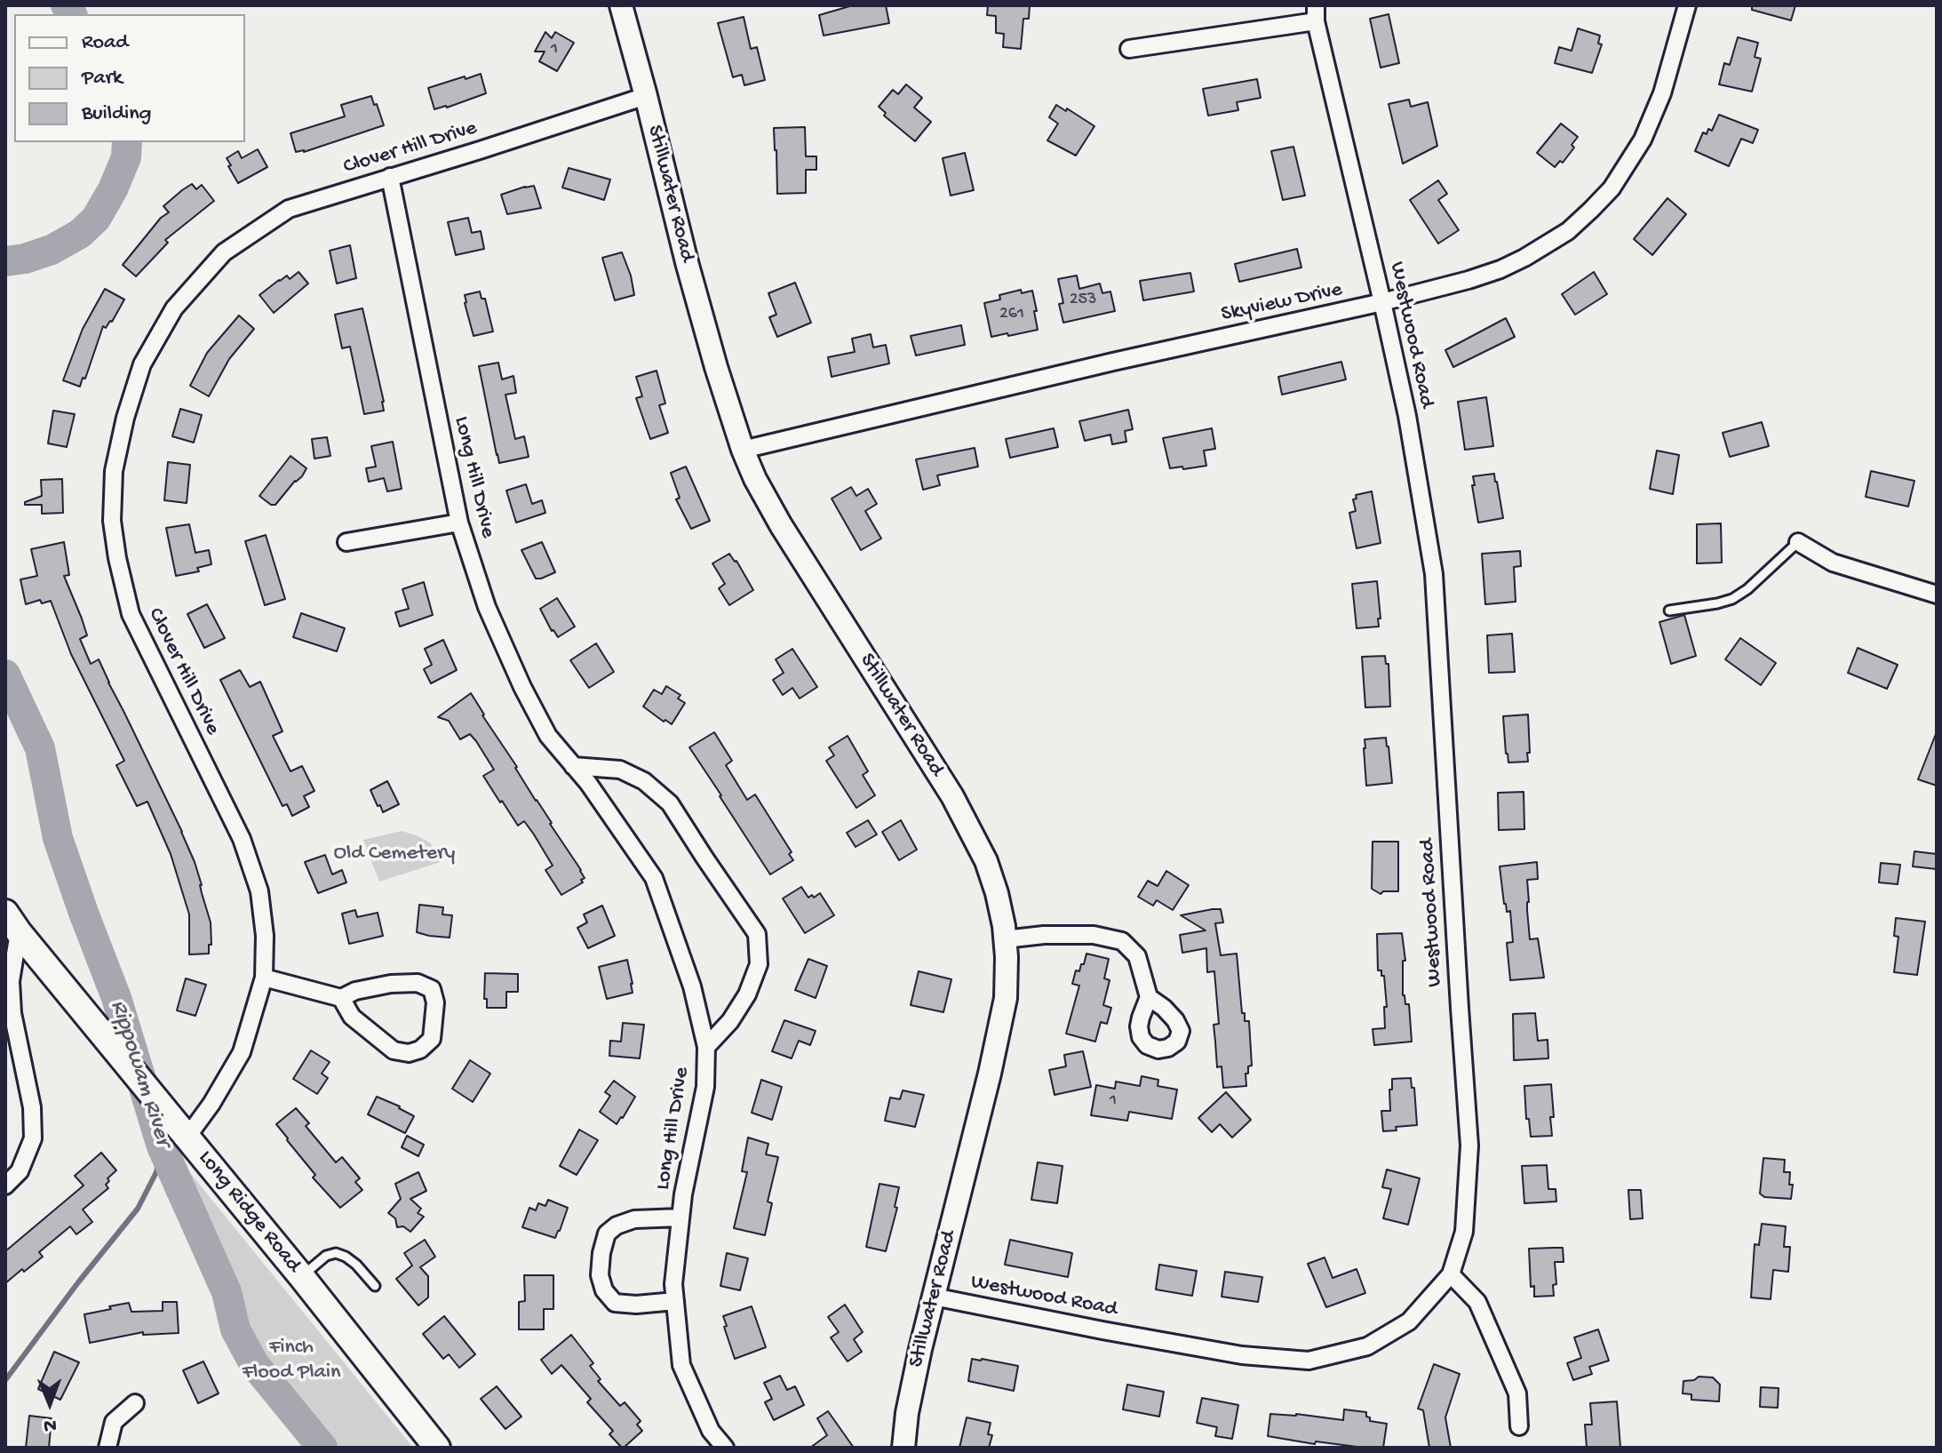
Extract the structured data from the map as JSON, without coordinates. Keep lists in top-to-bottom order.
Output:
{
  "streets": {
    "main road": ["Stillwater Road", "Long Ridge Road"],
    "street": [
      "Clover Hill Drive",
      "Skyview Drive",
      "Westwood Road",
      "Long Hill Drive"
    ]
  },
  "crossings": [
    ["Clover Hill Drive", "Stillwater Road"],
    ["Clover Hill Drive", "Long Hill Drive"],
    ["Clover Hill Drive", "Long Ridge Road"],
    ["Stillwater Road", "Skyview Drive"],
    ["Stillwater Road", "Westwood Road"],
    ["Skyview Drive", "Westwood Road"]
  ],
  "water": ["Rippowam River"],
  "parks": ["Old Cemetery", "Finch Flood Plain"],
  "house_numbers": [
    "1",
    "253",
    "261",
    "1"
  ],
  "legend": ["Road", "Park", "Building"],
  "north": "bottom"
}
